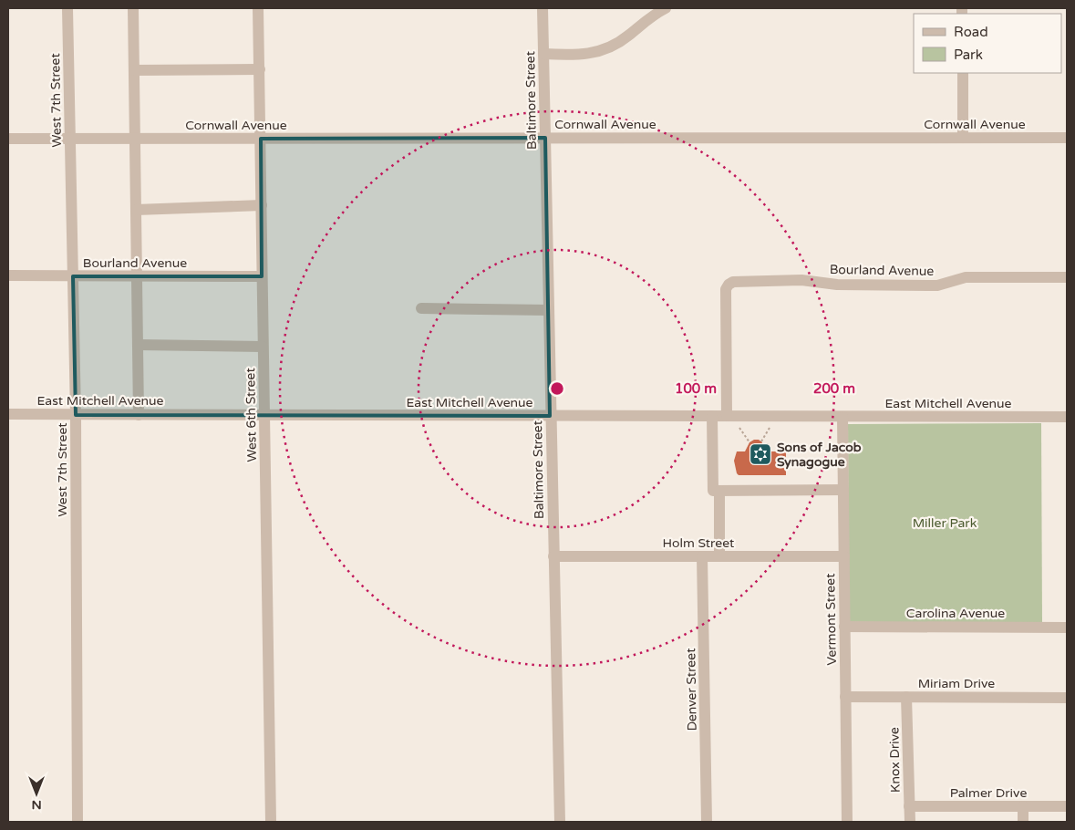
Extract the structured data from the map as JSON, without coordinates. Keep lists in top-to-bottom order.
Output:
{
  "streets": {
    "street": [
      "West 7th Street",
      "Baltimore Street",
      "Cornwall Avenue",
      "Bourland Avenue",
      "East Mitchell Avenue",
      "West 6th Street",
      "Holm Street",
      "Carolina Avenue",
      "Vermont Street",
      "Miriam Drive",
      "Denver Street",
      "Knox Drive",
      "Palmer Drive"
    ]
  },
  "crossings": [
    ["West 7th Street", "Cornwall Avenue"],
    ["West 7th Street", "Bourland Avenue"],
    ["West 7th Street", "East Mitchell Avenue"],
    ["Baltimore Street", "Cornwall Avenue"],
    ["Baltimore Street", "East Mitchell Avenue"],
    ["Baltimore Street", "Holm Street"],
    ["Cornwall Avenue", "West 6th Street"],
    ["Bourland Avenue", "East Mitchell Avenue"],
    ["Bourland Avenue", "West 6th Street"],
    ["East Mitchell Avenue", "West 6th Street"],
    ["East Mitchell Avenue", "Vermont Street"],
    ["Holm Street", "Vermont Street"],
    ["Holm Street", "Denver Street"],
    ["Carolina Avenue", "Vermont Street"],
    ["Vermont Street", "Miriam Drive"],
    ["Miriam Drive", "Knox Drive"],
    ["Knox Drive", "Palmer Drive"]
  ],
  "parks": ["Miller Park"],
  "places": {
    "synagogue": ["Sons of Jacob Synagogue"]
  },
  "legend": ["Road", "Park"],
  "north": "bottom",
  "rings": ["100 m", "200 m"]
}
